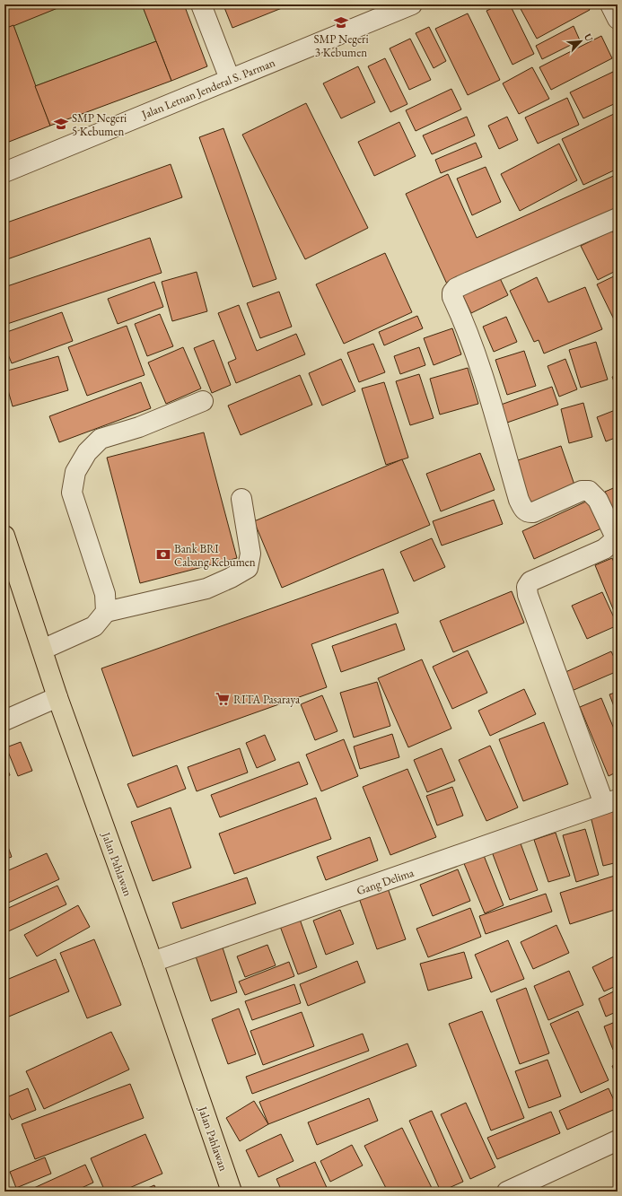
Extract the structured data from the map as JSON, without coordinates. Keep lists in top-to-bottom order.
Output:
{
  "streets": {
    "main road": ["Jalan Pahlawan"],
    "street": ["Jalan Letnan Jenderal S. Parman", "Gang Delima"]
  },
  "crossings": [
    ["Jalan Pahlawan", "Gang Delima"]
  ],
  "places": {
    "school or university": ["SMP Negeri 3 Kebumen", "SMP Negeri 5 Kebumen"],
    "bank": ["Bank BRI Cabang Kebumen"],
    "supermarket": ["RITA Pasaraya"]
  },
  "north": "top right"
}
